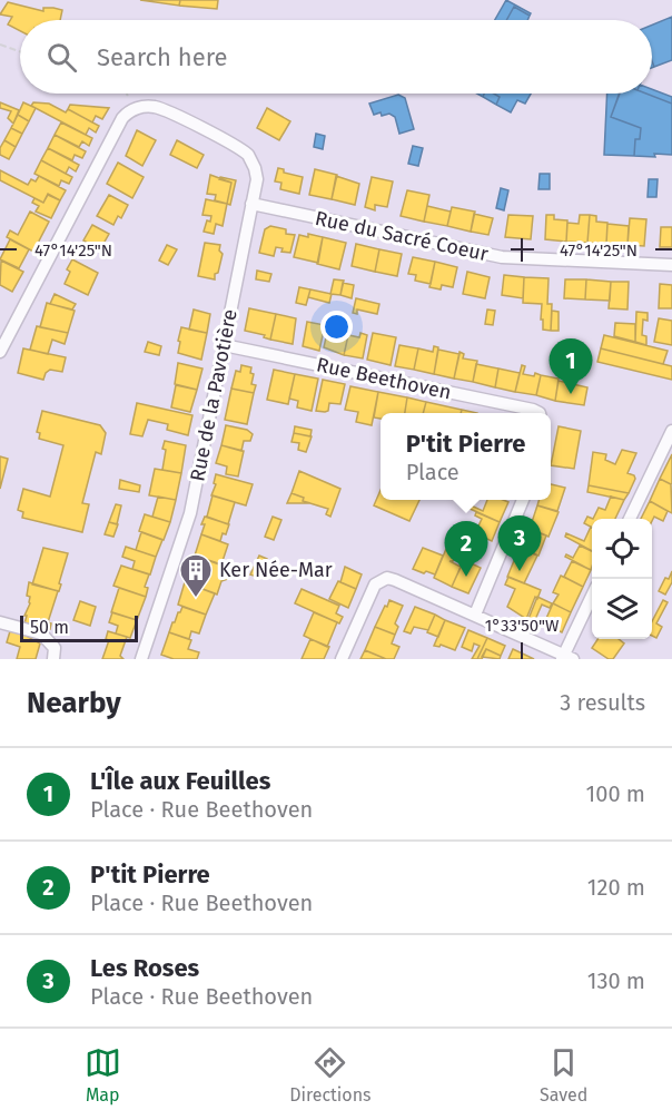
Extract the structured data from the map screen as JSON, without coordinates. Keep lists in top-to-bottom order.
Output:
{
  "streets": {
    "street": ["Rue du Sacré Coeur", "Rue Beethoven", "Rue de la Pavotière"]
  },
  "crossings": [
    ["Rue du Sacré Coeur", "Rue de la Pavotière"],
    ["Rue Beethoven", "Rue de la Pavotière"]
  ],
  "places": {
    "building": ["Ker Née-Mar"]
  },
  "scale_bar": "50 m",
  "page": {
    "search": "Search here",
    "pins": ["1", "3", "2"],
    "popup": ["P'tit Pierre", "Place"],
    "scale": "50 m",
    "heading": ["Nearby", "3 results"],
    "list": [
      {
        "mark": "1",
        "name": "L'Île aux Feuilles",
        "note": "Place · Rue Beethoven",
        "value": "100 m"
      },
      {
        "mark": "2",
        "name": "P'tit Pierre",
        "note": "Place · Rue Beethoven",
        "value": "120 m"
      },
      {
        "mark": "3",
        "name": "Les Roses",
        "note": "Place · Rue Beethoven",
        "value": "130 m"
      }
    ],
    "nav": ["Map", "Directions", "Saved"]
  },
  "coordinates": ["47°14'25\"N", "1°33'50\"W"]
}
